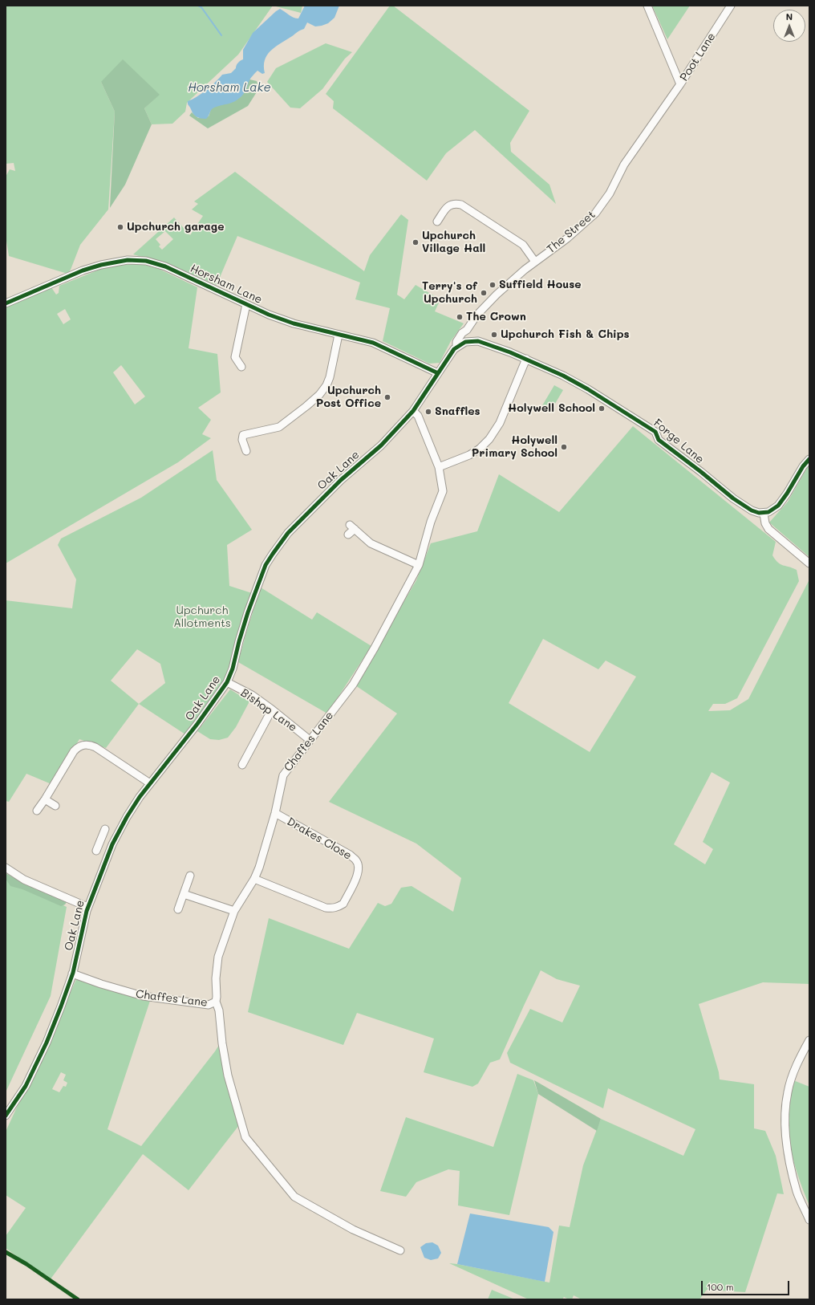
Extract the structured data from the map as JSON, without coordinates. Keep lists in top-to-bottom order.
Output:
{
  "streets": {
    "street": [
      "Poot Lane",
      "The Street",
      "Horsham Lane",
      "Forge Lane",
      "Oak Lane",
      "Bishop Lane",
      "Chaffes Lane",
      "Drakes Close"
    ]
  },
  "crossings": [
    ["Poot Lane", "The Street"],
    ["The Street", "Oak Lane"],
    ["Horsham Lane", "Oak Lane"],
    ["Forge Lane", "Oak Lane"],
    ["Oak Lane", "Bishop Lane"],
    ["Oak Lane", "Chaffes Lane"],
    ["Bishop Lane", "Chaffes Lane"],
    ["Chaffes Lane", "Drakes Close"]
  ],
  "water": ["Horsham Lake"],
  "parks": ["Upchurch Allotments"],
  "places": [
    "Upchurch garage",
    "Upchurch Village Hall",
    "Suffield House",
    "Terry's of Upchurch",
    "The Crown",
    "Upchurch Fish & Chips",
    "Upchurch Post Office",
    "Holywell School",
    "Snaffles",
    "Holywell Primary School"
  ],
  "scale_bar": "100 m",
  "north": "top"
}
